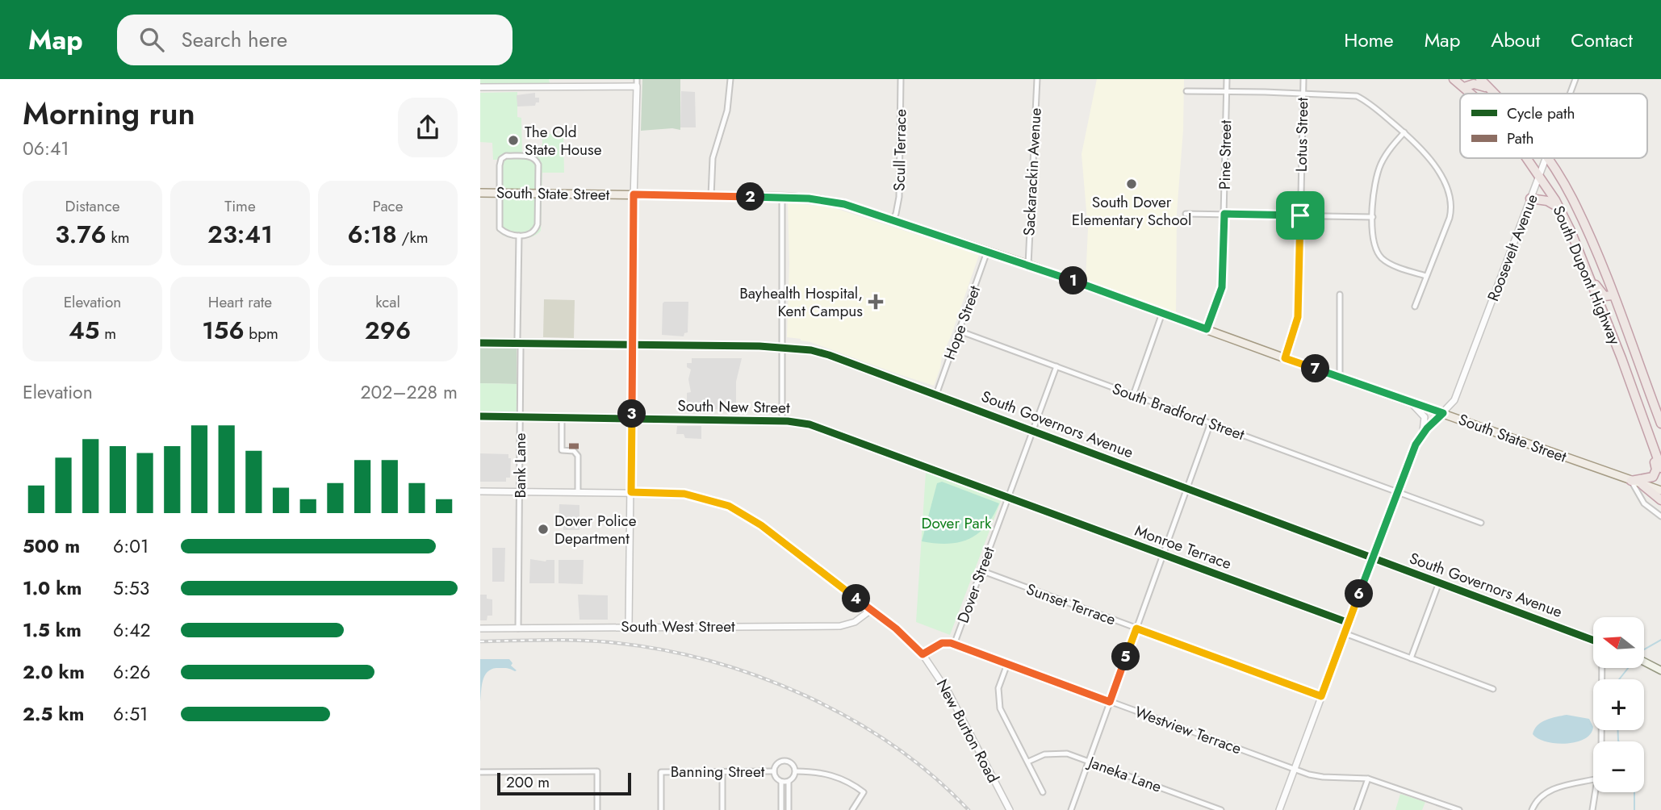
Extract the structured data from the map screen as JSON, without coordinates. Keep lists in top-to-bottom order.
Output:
{
  "streets": {
    "highway": ["South Dupont Highway"],
    "main road": ["South State Street", "South Governors Avenue"],
    "street": [
      "Lotus Street",
      "Scull Terrace",
      "Pine Street",
      "Sackarackin Avenue",
      "Roosevelt Avenue",
      "Hope Street",
      "South New Street",
      "South Bradford Street",
      "Bank Lane",
      "Monroe Terrace",
      "Dover Street",
      "Sunset Terrace",
      "South West Street",
      "Westview Terrace",
      "New Burton Road",
      "Banning Street",
      "Janeka Lane"
    ]
  },
  "crossings": [
    ["Lotus Street", "South State Street"],
    ["Scull Terrace", "South State Street"],
    ["Pine Street", "South State Street"],
    ["Sackarackin Avenue", "South State Street"],
    ["South State Street", "Roosevelt Avenue"],
    ["South State Street", "Hope Street"],
    ["Roosevelt Avenue", "South Dupont Highway"],
    ["Roosevelt Avenue", "South Bradford Street"],
    ["Roosevelt Avenue", "South Governors Avenue"],
    ["Roosevelt Avenue", "Monroe Terrace"],
    ["Roosevelt Avenue", "Sunset Terrace"],
    ["Roosevelt Avenue", "Westview Terrace"],
    ["Hope Street", "South Bradford Street"],
    ["Hope Street", "South Governors Avenue"],
    ["South New Street", "Bank Lane"],
    ["South New Street", "Monroe Terrace"],
    ["South New Street", "Dover Street"],
    ["South Bradford Street", "Dover Street"],
    ["South Governors Avenue", "Bank Lane"],
    ["South Governors Avenue", "Dover Street"],
    ["Bank Lane", "South West Street"],
    ["Bank Lane", "New Burton Road"],
    ["Monroe Terrace", "Dover Street"],
    ["Dover Street", "Sunset Terrace"],
    ["Dover Street", "Westview Terrace"],
    ["South West Street", "New Burton Road"]
  ],
  "parks": ["Dover Park"],
  "places": {
    "other": ["The Old State House", "South Dover Elementary School", "Dover Police Department"],
    "health": ["Bayhealth Hospital, Kent Campus"]
  },
  "legend": ["Cycle path", "Path"],
  "scale_bar": "200 m",
  "north": "left",
  "page": {
    "header": "Map",
    "search": "Search here",
    "nav": [
      "Home",
      "Map",
      "About",
      "Contact"
    ],
    "heading": ["Morning run", "06:41"],
    "stats": [
      ["Distance", "3.76 km"],
      ["Time", "23:41"],
      ["Pace", "6:18 /km"],
      ["Elevation", "45 m"],
      ["Heart rate", "156 bpm"],
      ["kcal", "296"]
    ],
    "pins": [
      "2",
      "1",
      "7",
      "3",
      "6",
      "4",
      "5"
    ],
    "chart": ["Elevation", "202–228 m"],
    "list": [
      {
        "name": "500 m",
        "note": "6:01"
      },
      {
        "name": "1.0 km",
        "note": "5:53"
      },
      {
        "name": "1.5 km",
        "note": "6:42"
      },
      {
        "name": "2.0 km",
        "note": "6:26"
      },
      {
        "name": "2.5 km",
        "note": "6:51"
      }
    ],
    "map_buttons": ["+", "−"],
    "scale": "200 m"
  }
}
